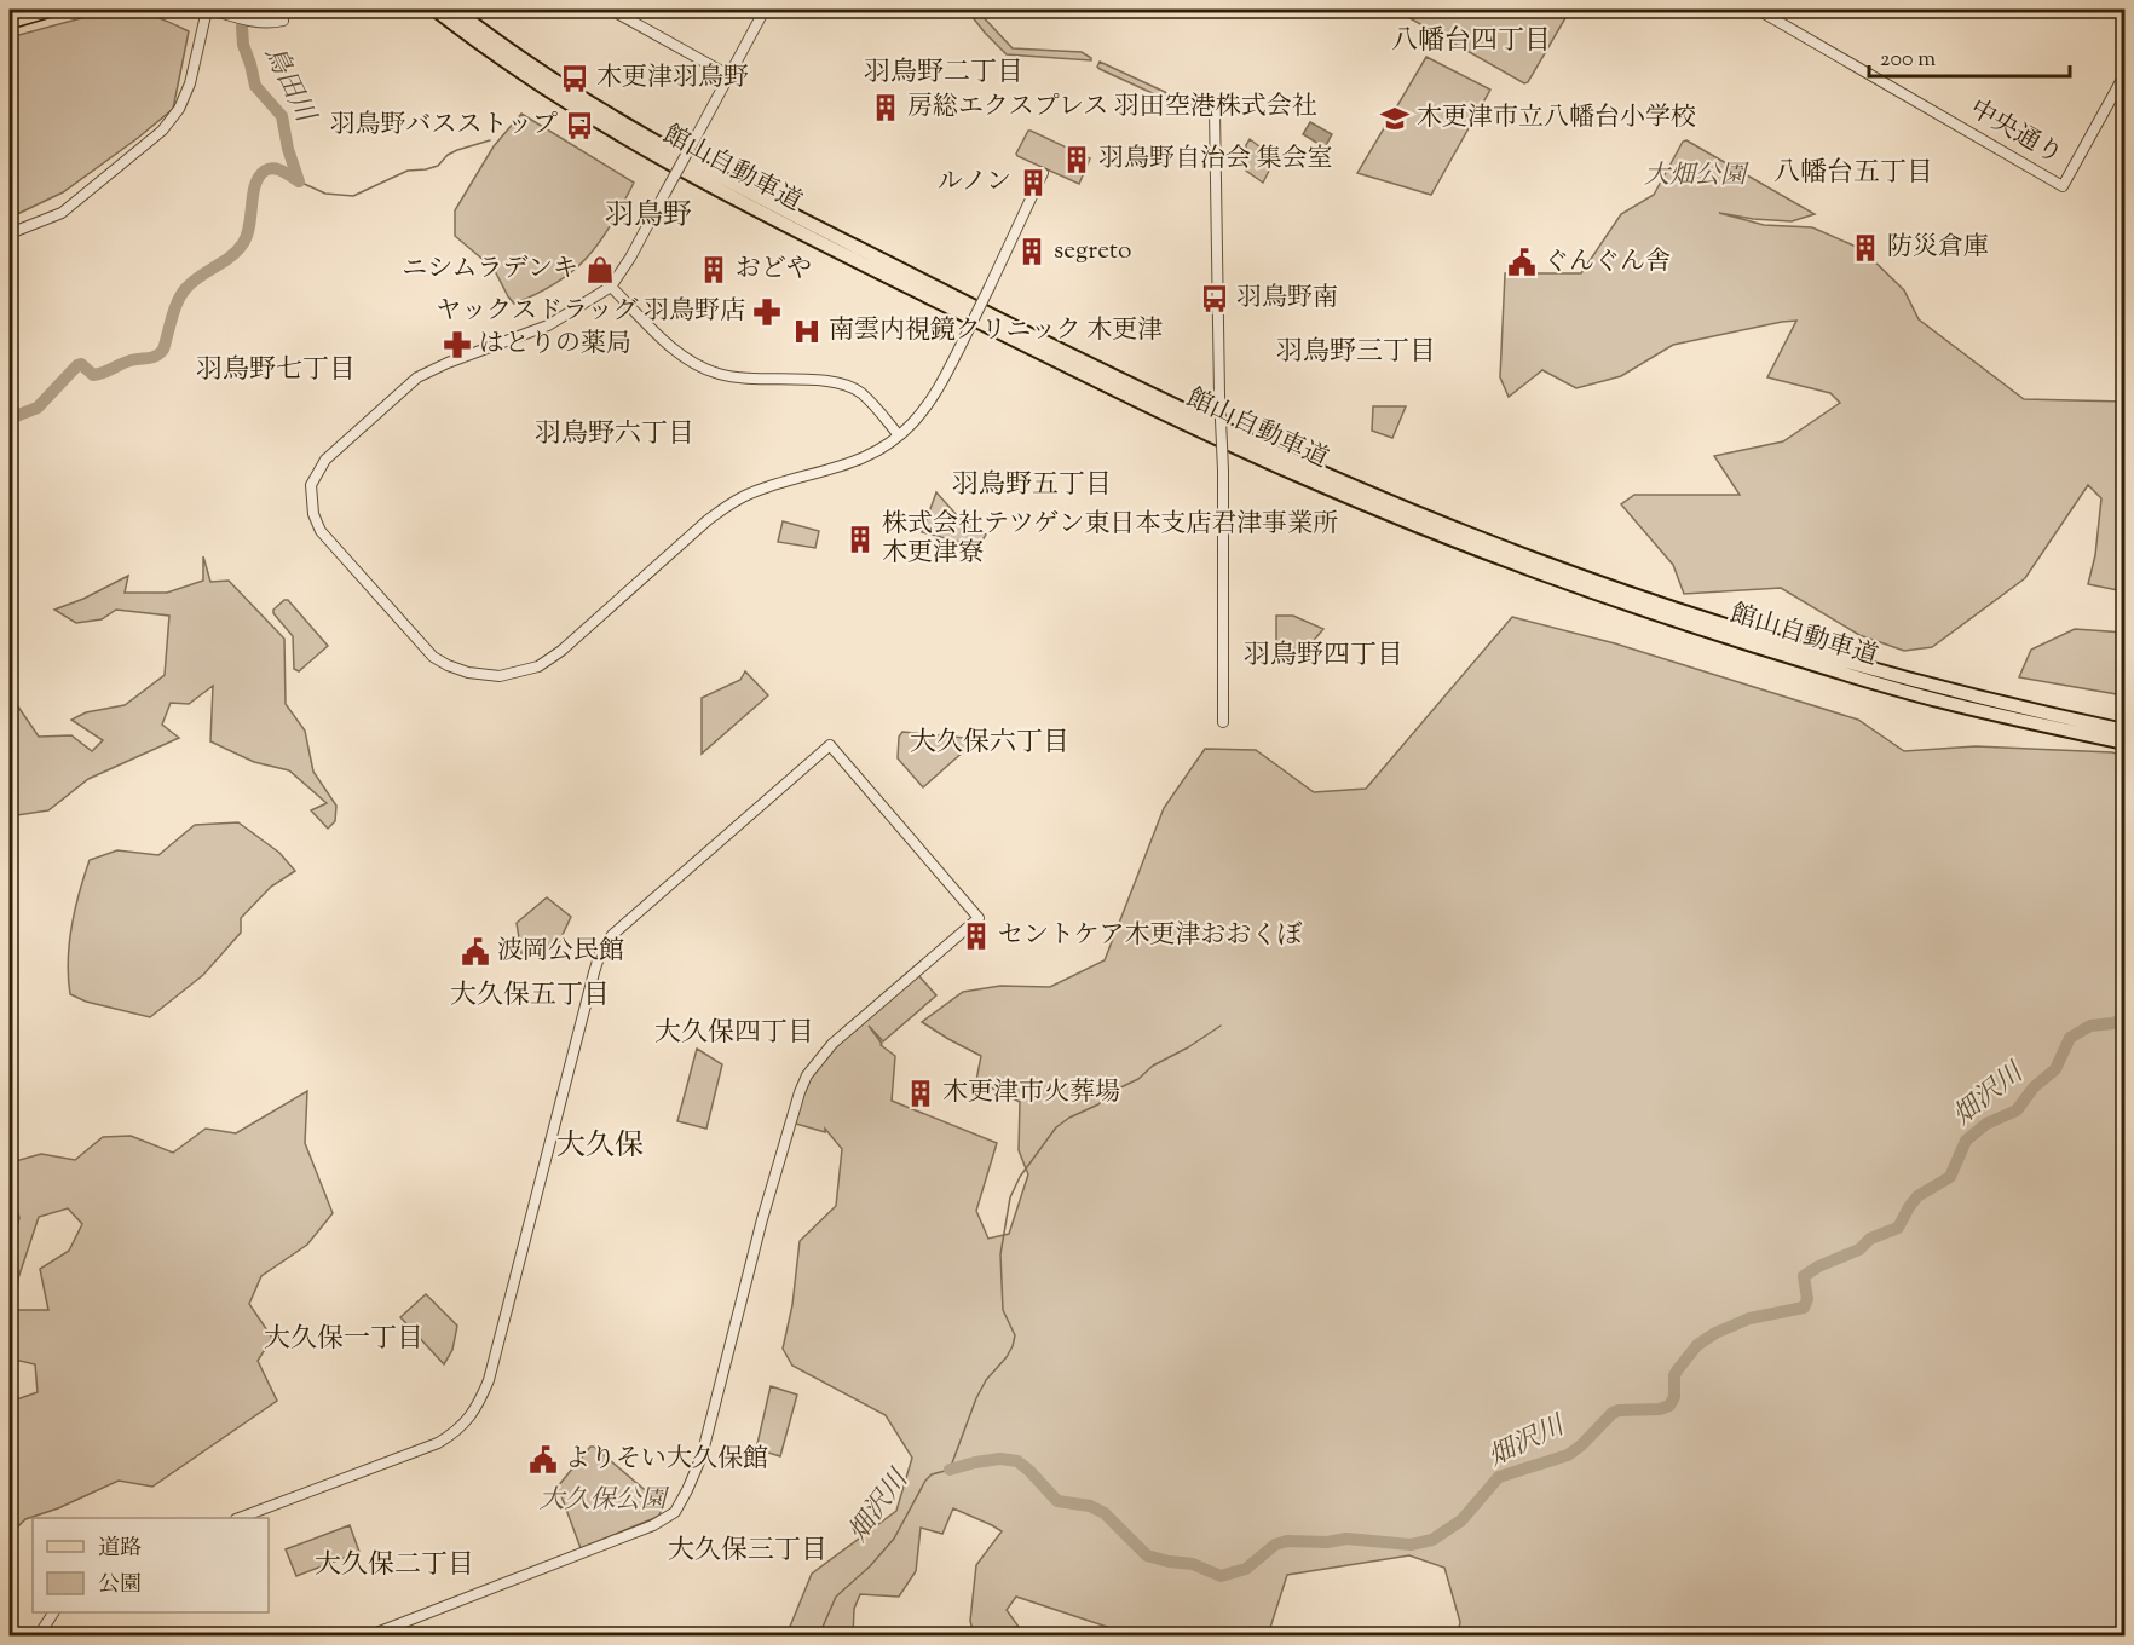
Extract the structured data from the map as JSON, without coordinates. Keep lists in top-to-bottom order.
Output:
{
  "streets": {
    "highway": ["館山自動車道"],
    "street": ["中央通り"]
  },
  "districts": [
    "八幡台四丁目",
    "羽鳥野二丁目",
    "八幡台五丁目",
    "羽鳥野",
    "羽鳥野三丁目",
    "羽鳥野七丁目",
    "羽鳥野六丁目",
    "羽鳥野五丁目",
    "羽鳥野四丁目",
    "大久保六丁目",
    "大久保五丁目",
    "大久保四丁目",
    "大久保",
    "大久保一丁目",
    "大久保三丁目",
    "大久保二丁目"
  ],
  "water": ["鳥田川", "畑沢川"],
  "parks": ["大畑公園", "大久保公園"],
  "places": {
    "bus stop": ["木更津羽鳥野", "羽鳥野バスストップ", "羽鳥野南"],
    "building": [
      "房総エクスプレス 羽田空港株式会社",
      "羽鳥野自治会 集会室",
      "ルノン",
      "防災倉庫",
      "segreto",
      "おどや",
      "株式会社テツゲン東日本支店君津事業所 木更津寮",
      "セントケア木更津おおくぼ",
      "木更津市火葬場"
    ],
    "school or university": ["木更津市立八幡台小学校"],
    "public building": ["ぐんぐん舎", "波岡公民館", "よりそい大久保館"],
    "shop": ["ニシムラデンキ"],
    "pharmacy": ["ヤックスドラッグ 羽鳥野店", "はとりの薬局"],
    "hospital": ["南雲内視鏡クリニック 木更津"]
  },
  "legend": ["道路", "公園"],
  "scale_bar": "200 m"
}
